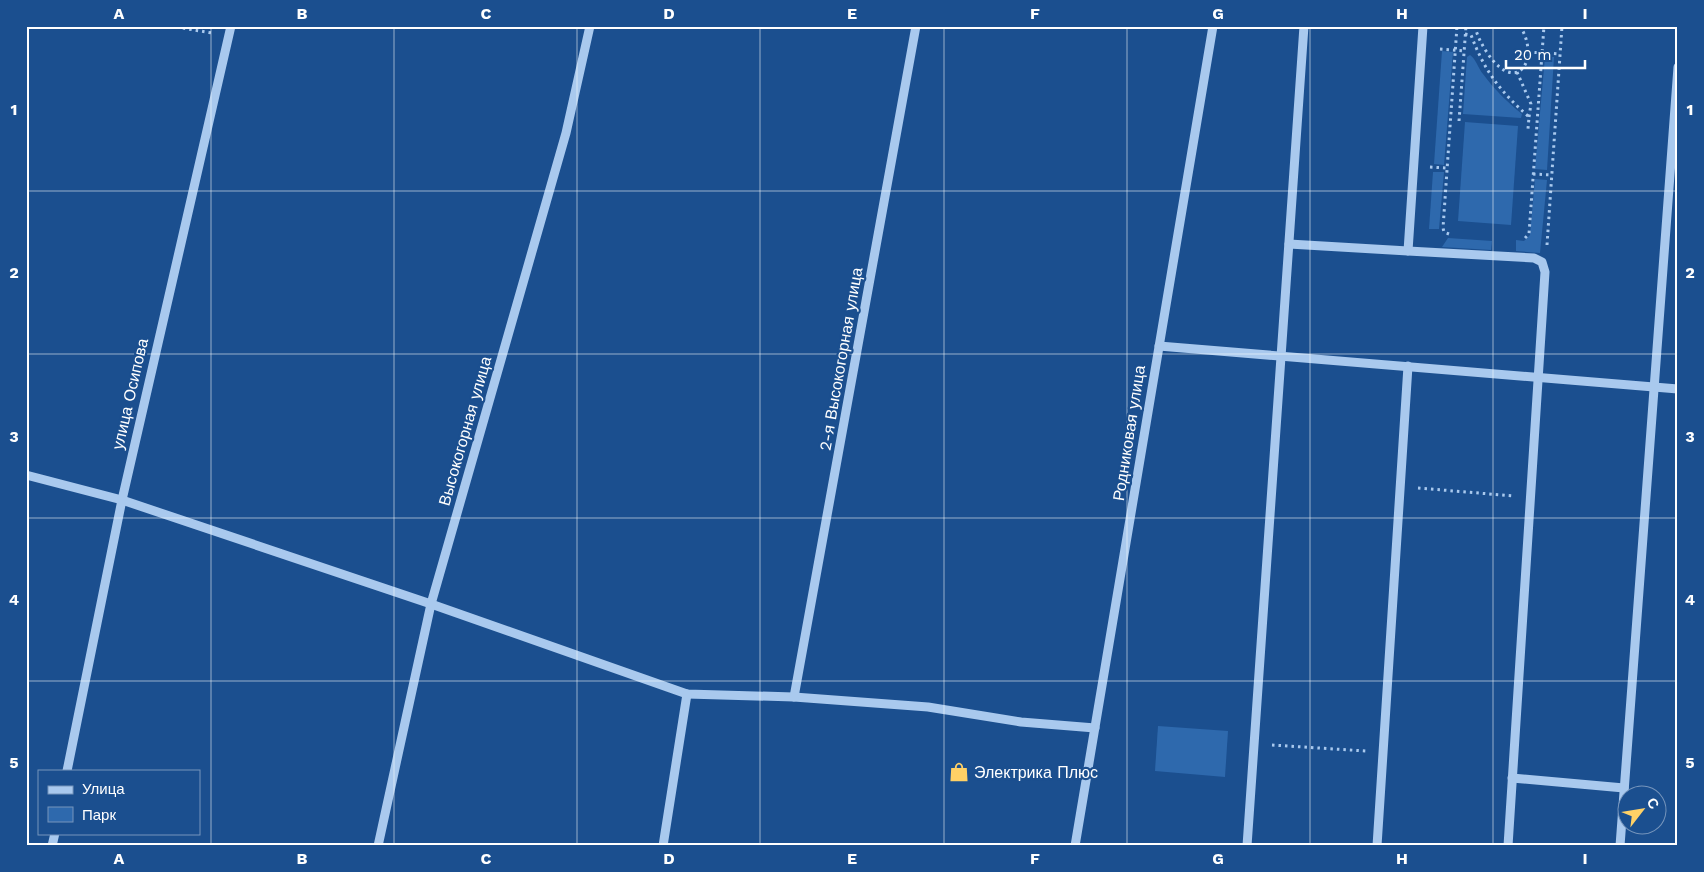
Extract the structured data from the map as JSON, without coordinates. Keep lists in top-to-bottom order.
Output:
{
  "streets": {
    "street": [
      "2-я Высокогорная улица",
      "улица Осипова",
      "Высокогорная улица",
      "Родниковая улица"
    ]
  },
  "places": {
    "shop": ["Электрика Плюс"]
  },
  "legend": ["Улица", "Парк"],
  "scale_bar": "20 m",
  "north": "top right",
  "grid": {
    "columns": [
      "A",
      "B",
      "C",
      "D",
      "E",
      "F",
      "G",
      "H",
      "I"
    ],
    "rows": [
      "1",
      "2",
      "3",
      "4",
      "5"
    ]
  }
}
